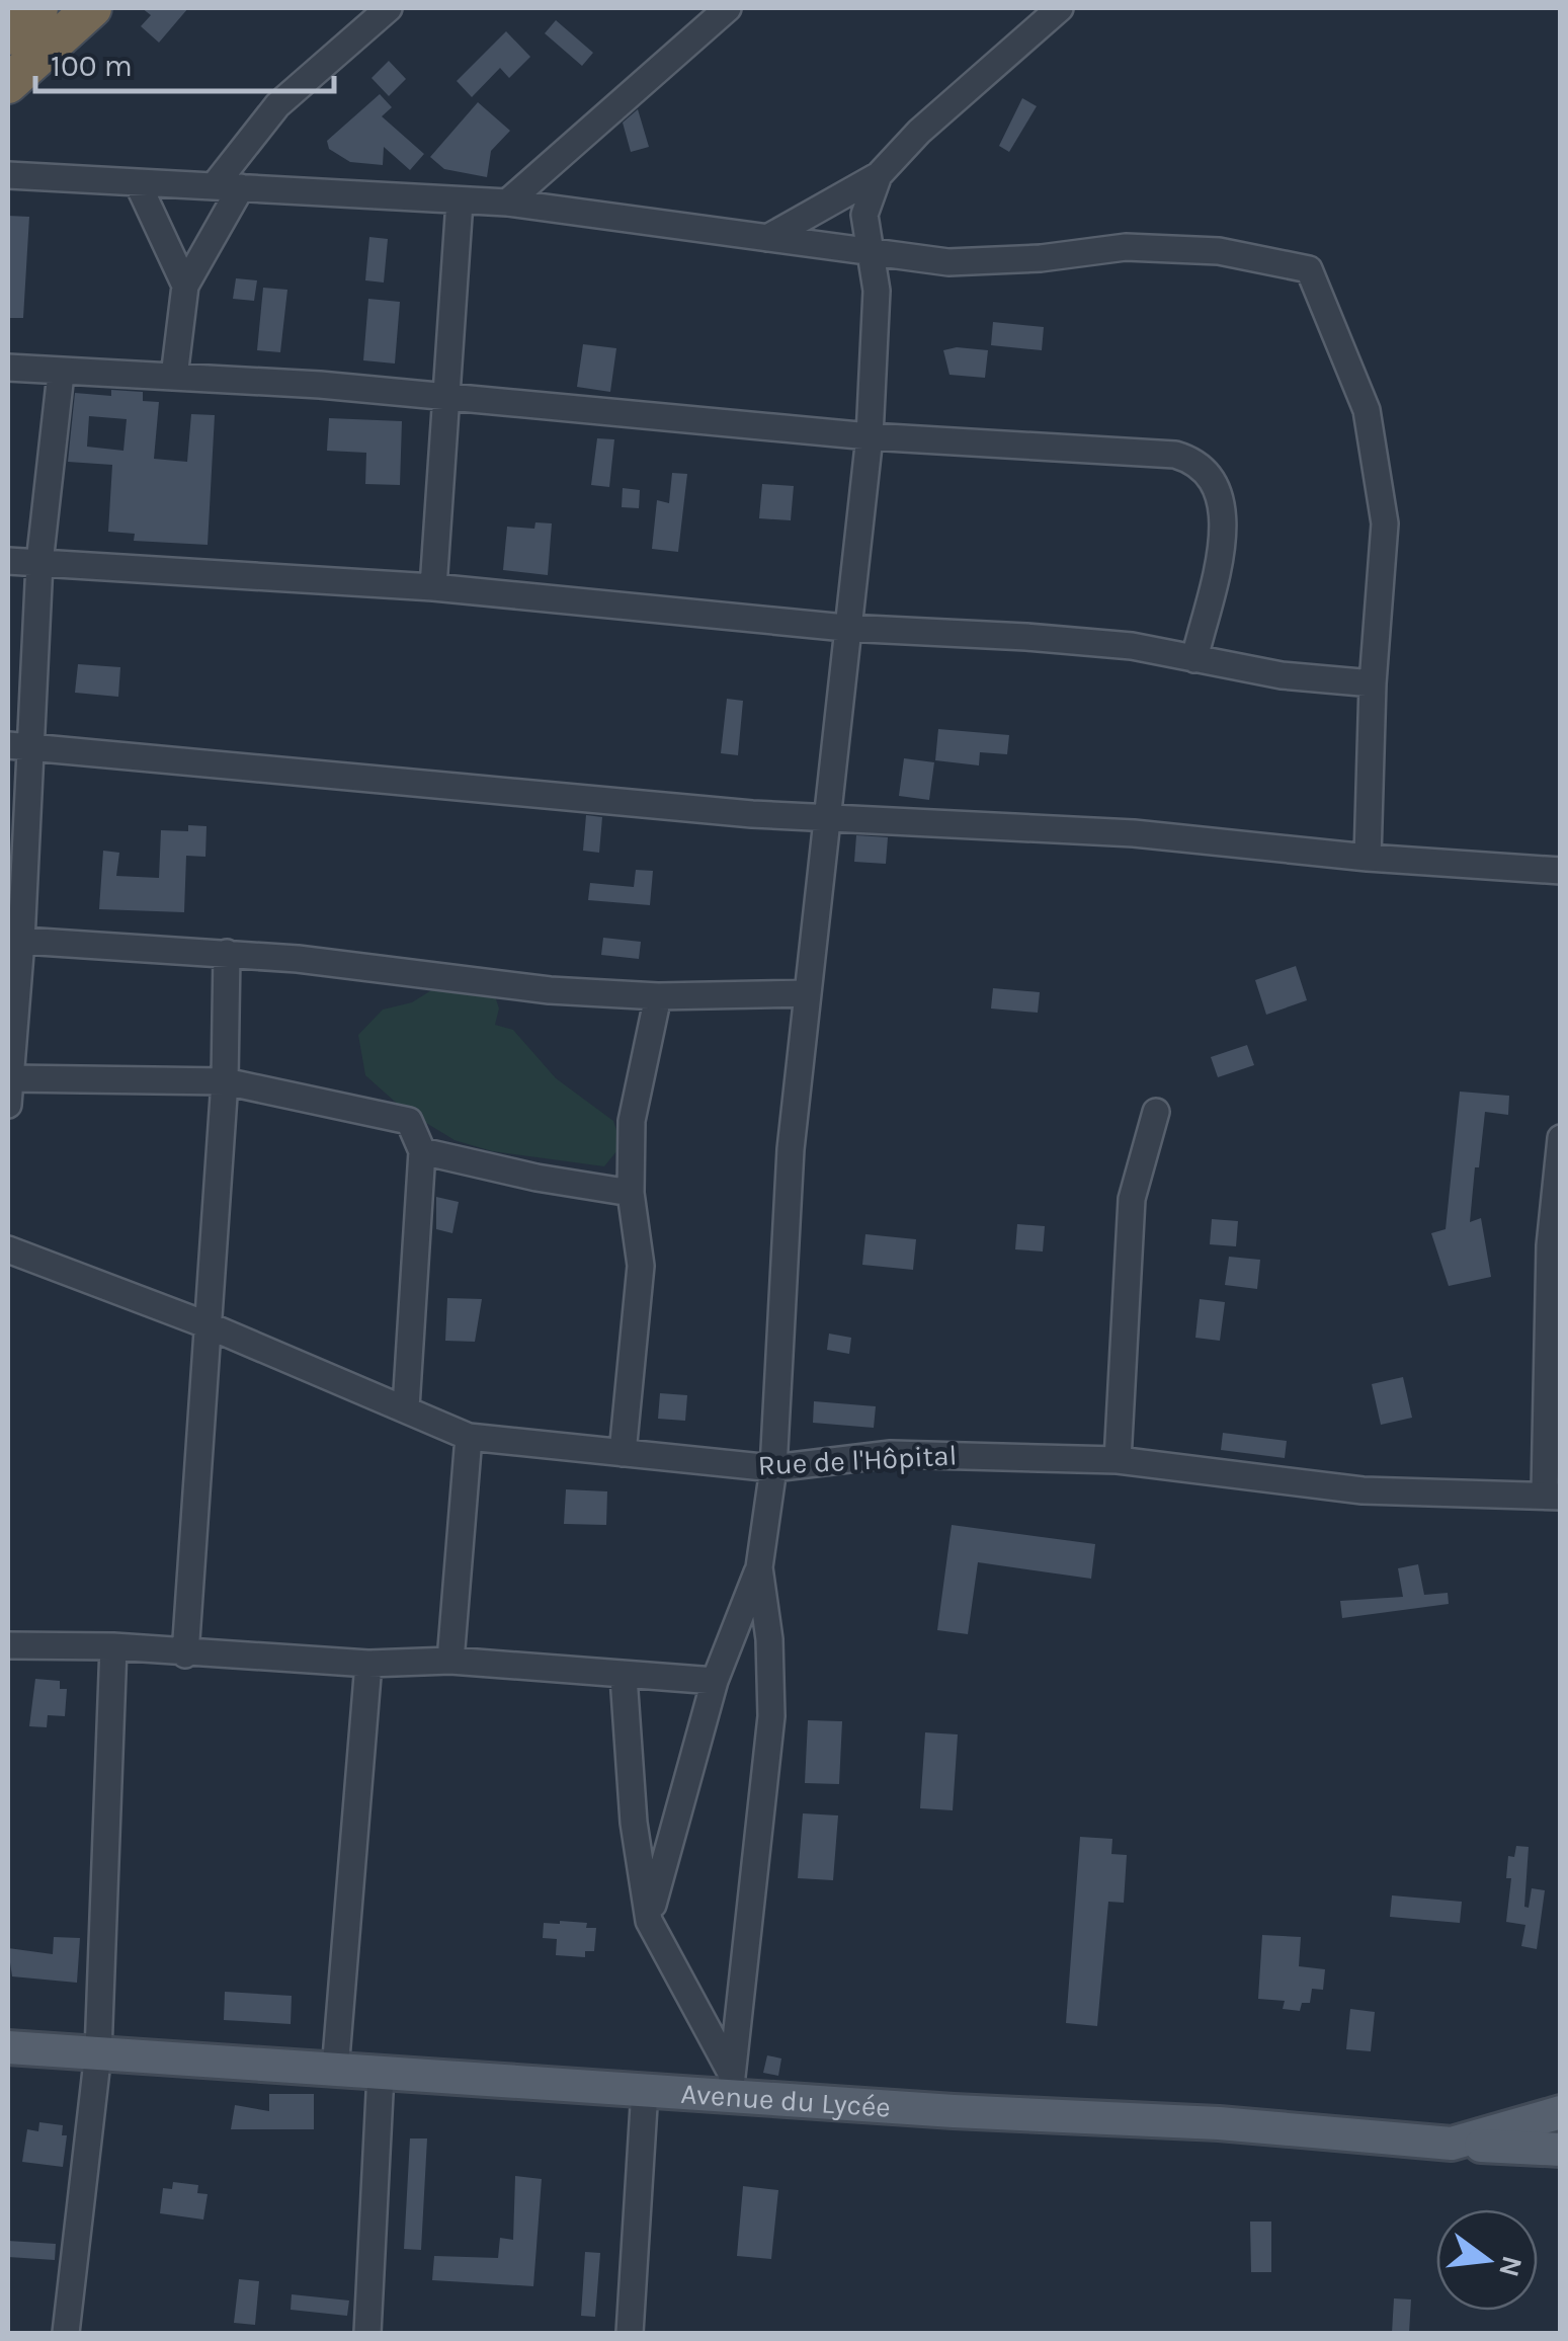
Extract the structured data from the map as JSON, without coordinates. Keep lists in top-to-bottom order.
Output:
{
  "streets": {
    "main road": ["Avenue du Lycée"],
    "street": ["Rue de l'Hôpital"]
  },
  "scale_bar": "100 m",
  "north": "right"
}
